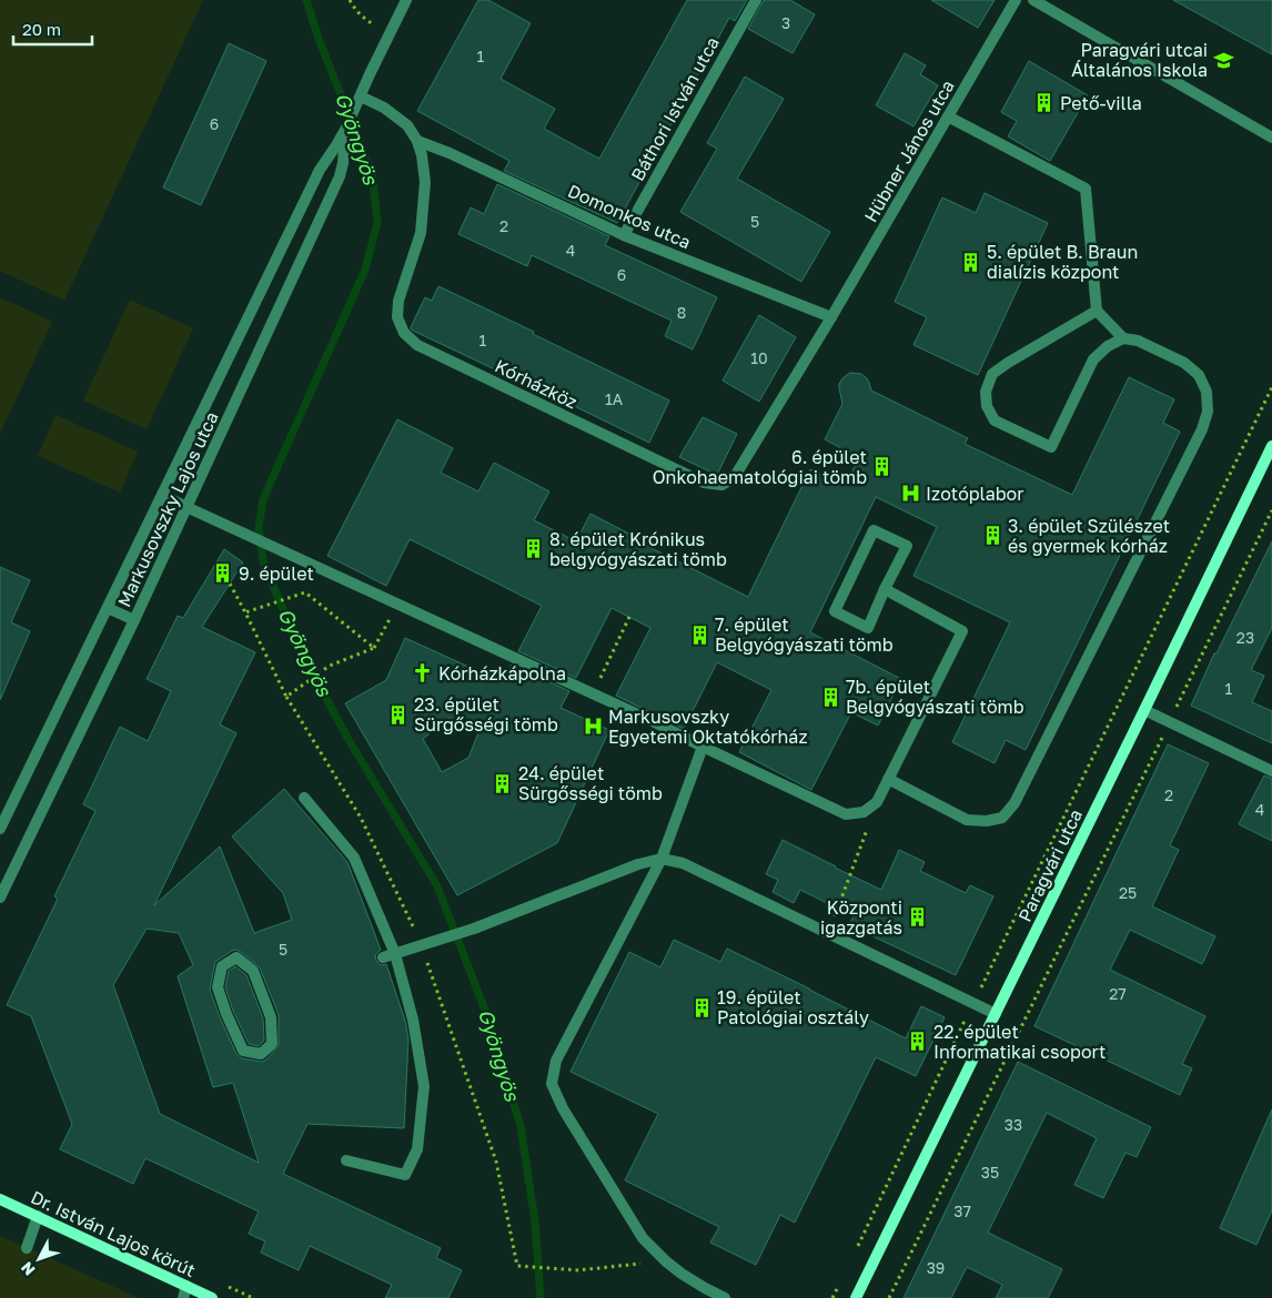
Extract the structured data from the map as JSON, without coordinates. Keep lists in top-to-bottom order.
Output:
{
  "streets": {
    "street": [
      "Báthori István utca",
      "Hübner János utca",
      "Domonkos utca",
      "Kórházköz",
      "Markusovszky Lajos utca",
      "Paragvári utca",
      "Dr. István Lajos körút"
    ]
  },
  "crossings": [
    ["Báthori István utca", "Domonkos utca"],
    ["Hübner János utca", "Domonkos utca"],
    ["Hübner János utca", "Kórházköz"],
    ["Domonkos utca", "Kórházköz"],
    ["Kórházköz", "Markusovszky Lajos utca"]
  ],
  "water": ["Gyöngyös"],
  "places": {
    "school or university": ["Paragvári utcai Általános Iskola"],
    "building": [
      "Pető-villa",
      "5. épület B. Braun dialízis központ",
      "6. épület Onkohaematológiai tömb",
      "3. épület Szülészet és gyermek kórház",
      "8. épület Krónikus belgyógyászati tömb",
      "9. épület",
      "7. épület Belgyógyászati tömb",
      "7b. épület Belgyógyászati tömb",
      "23. épület Sürgősségi tömb",
      "24. épület Sürgősségi tömb",
      "Központi igazgatás",
      "19. épület Patológiai osztály",
      "22. épület Informatikai csoport"
    ],
    "hospital": ["Izotóplabor", "Markusovszky Egyetemi Oktatókórház"],
    "church": ["Kórházkápolna"]
  },
  "house_numbers": [
    "3",
    "1",
    "6",
    "5",
    "2",
    "4",
    "6",
    "8",
    "1",
    "10",
    "1A",
    "23",
    "1",
    "2",
    "4",
    "25",
    "5",
    "27",
    "33",
    "35",
    "37",
    "39"
  ],
  "scale_bar": "20 m",
  "north": "bottom left"
}
